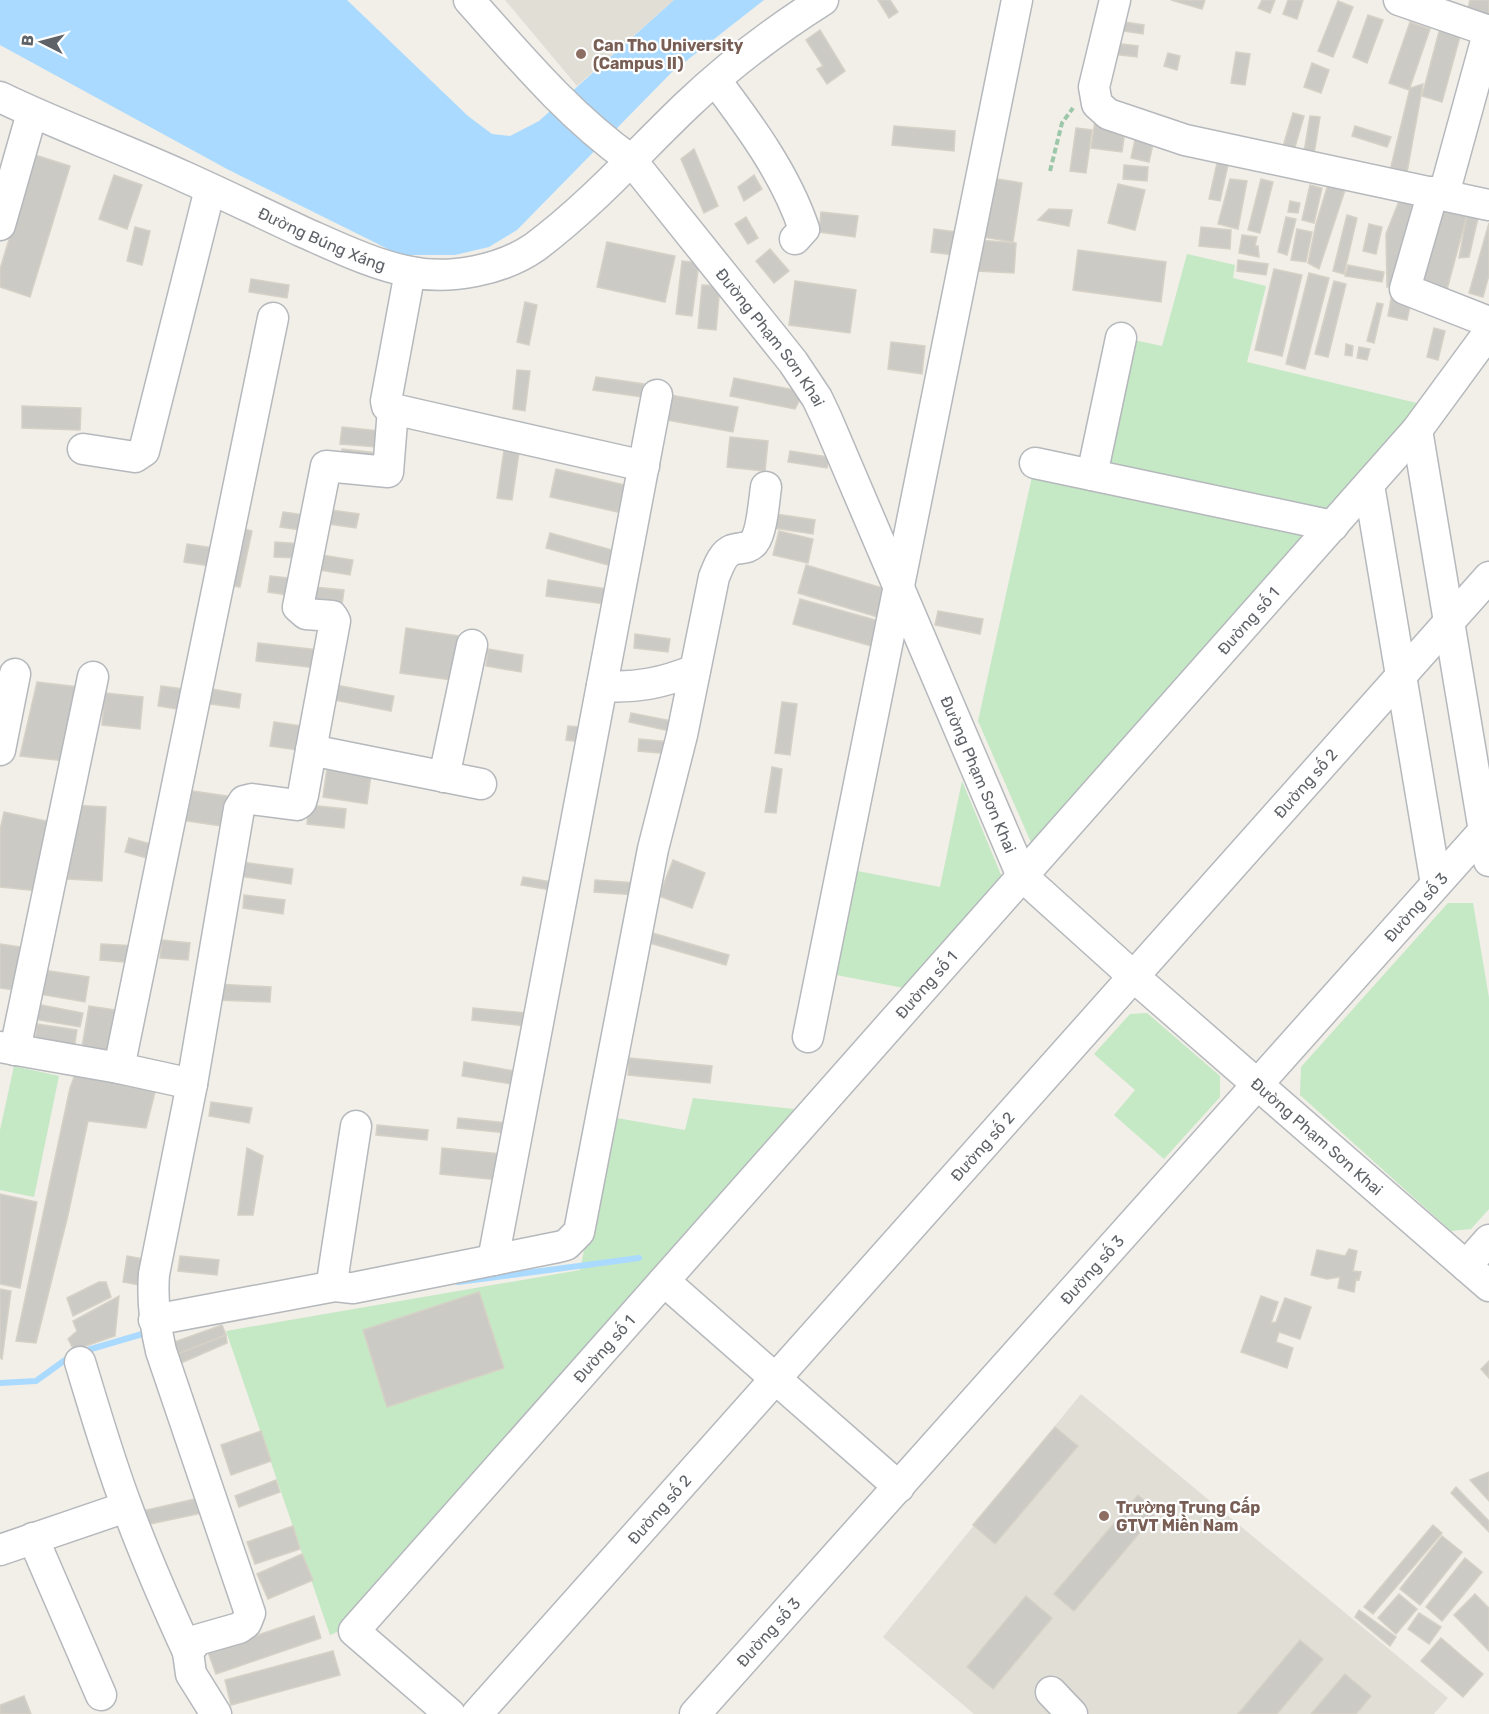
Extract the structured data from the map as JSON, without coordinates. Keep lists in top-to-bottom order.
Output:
{
  "streets": {
    "street": [
      "Đường Búng Xáng",
      "Đường Phạm Sơn Khai",
      "Đường số 1",
      "Đường số 2",
      "Đường số 3"
    ]
  },
  "crossings": [
    ["Đường Búng Xáng", "Đường Phạm Sơn Khai"],
    ["Đường Phạm Sơn Khai", "Đường số 1"],
    ["Đường Phạm Sơn Khai", "Đường số 2"],
    ["Đường Phạm Sơn Khai", "Đường số 3"]
  ],
  "places": ["Can Tho University (Campus II)", "Trường Trung Cấp GTVT Miền Nam"],
  "north": "left"
}
